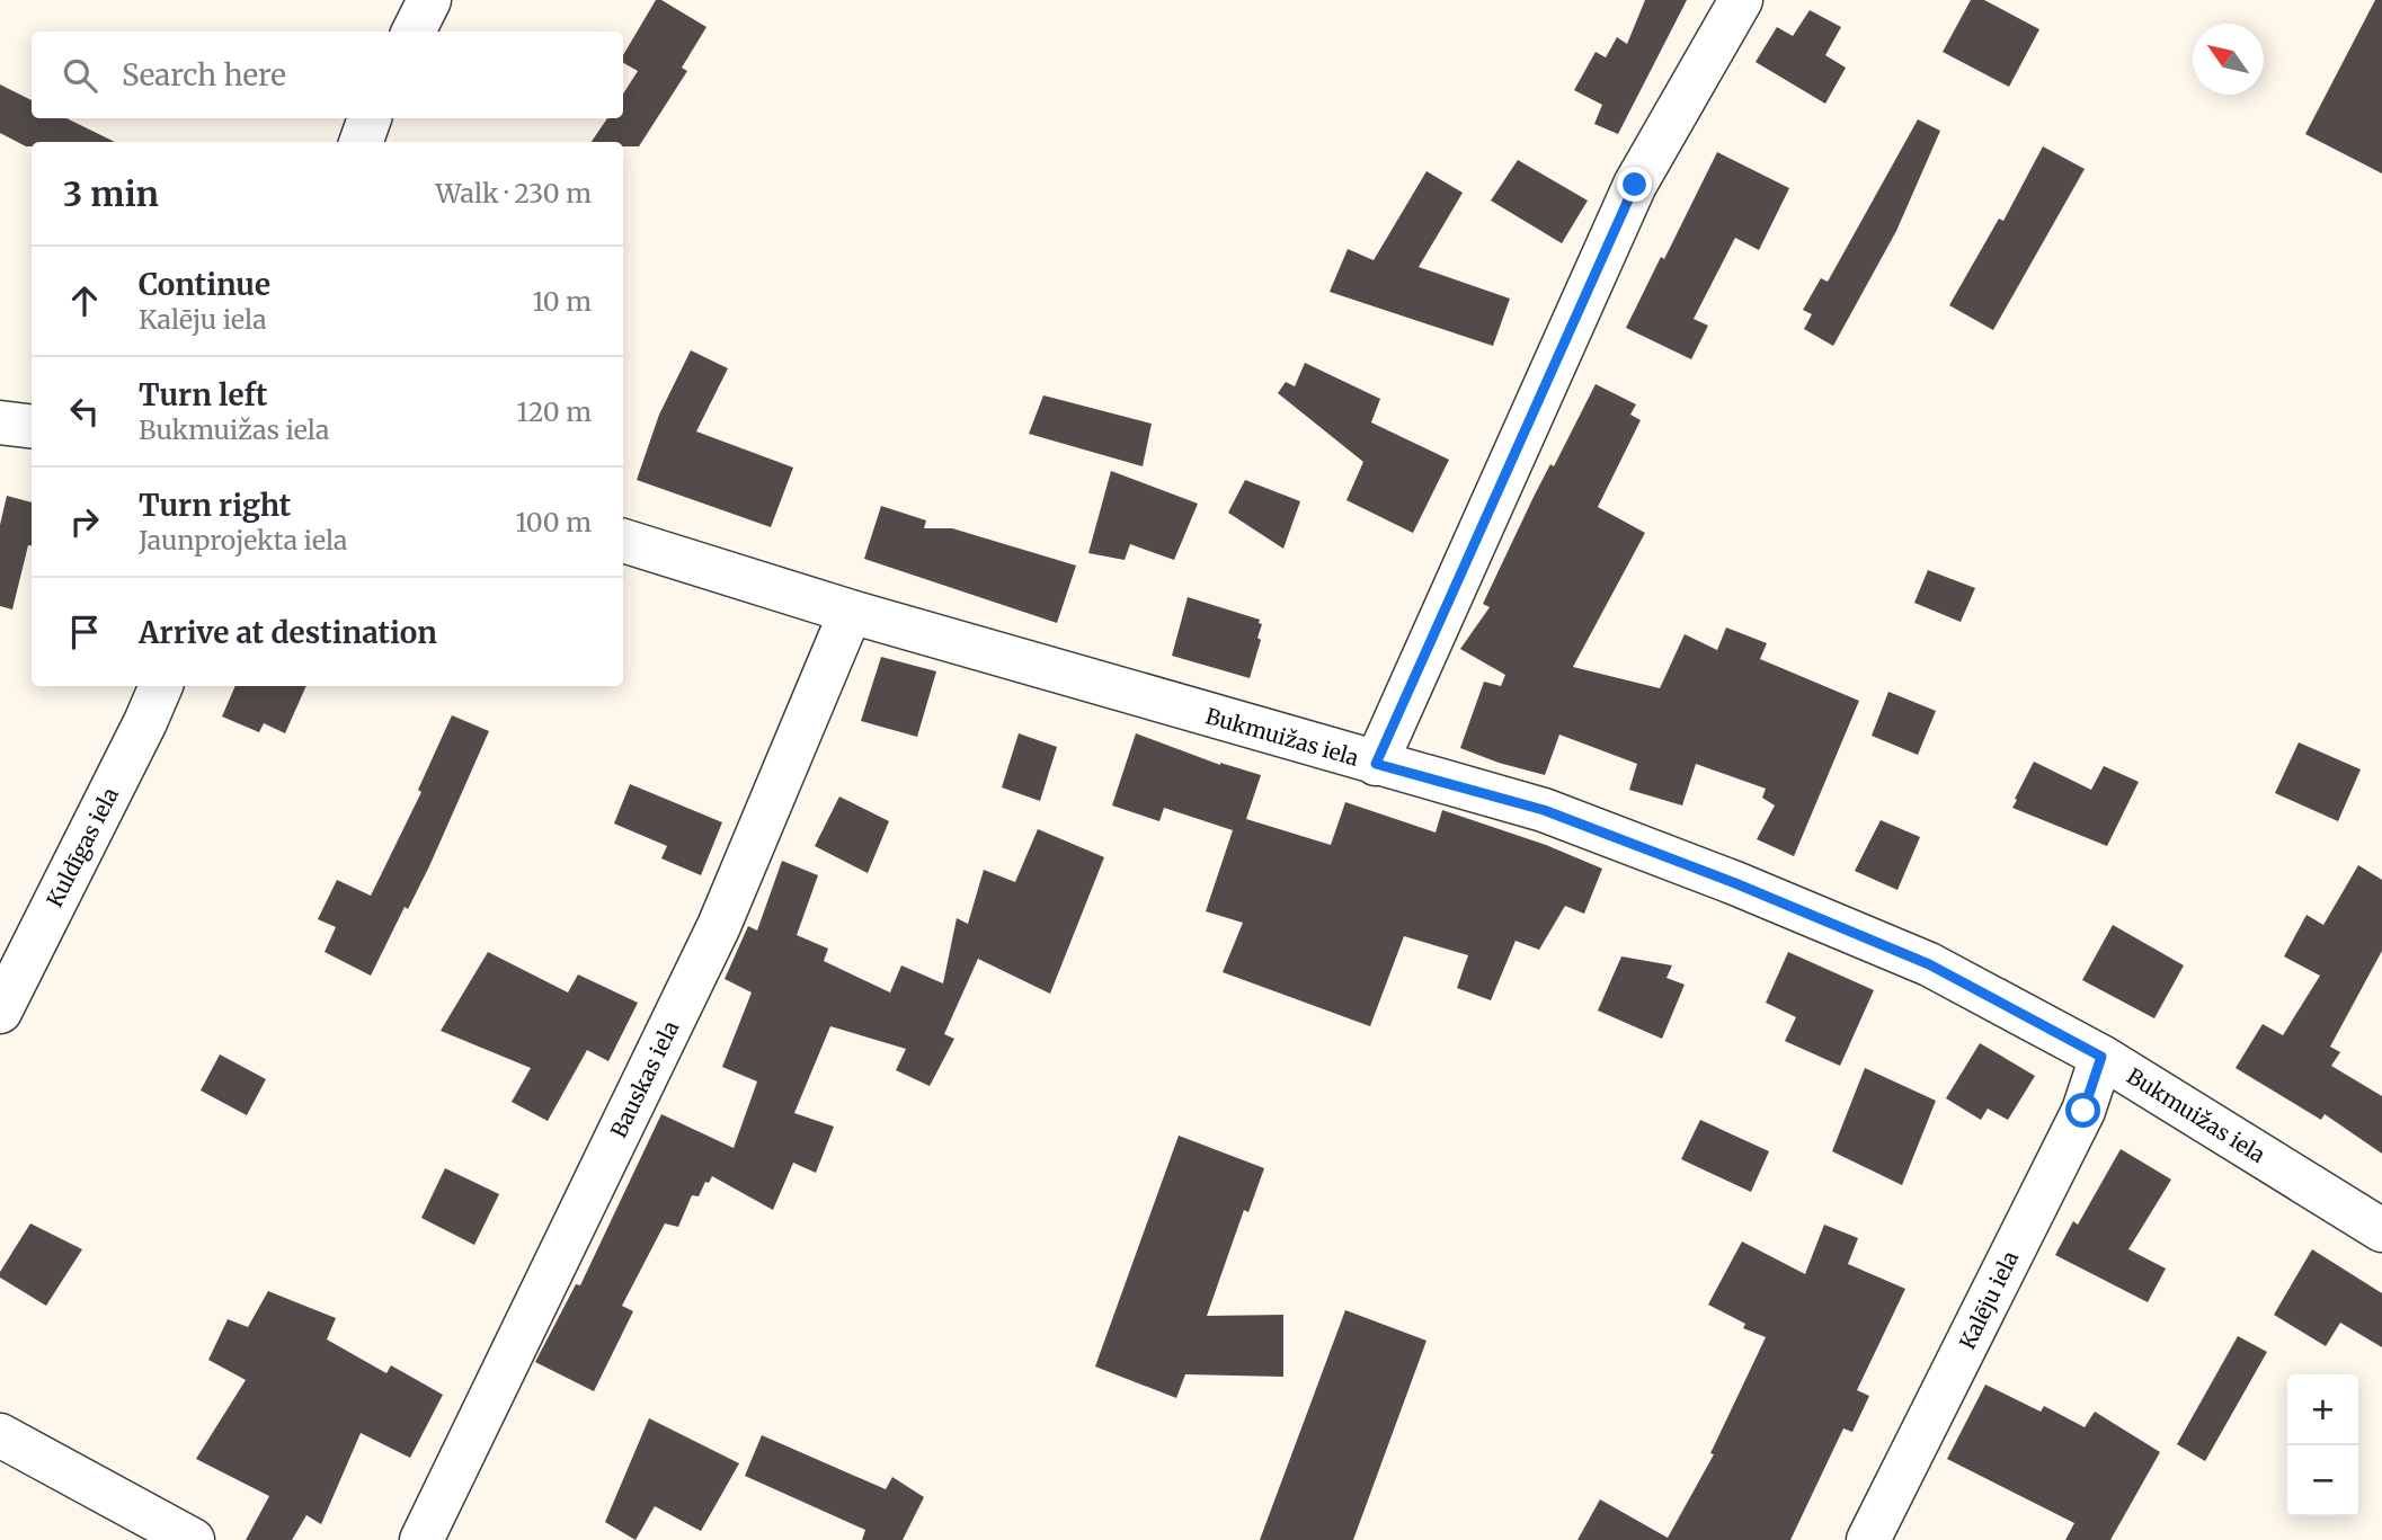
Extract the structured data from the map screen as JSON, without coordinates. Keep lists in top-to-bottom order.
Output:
{
  "streets": {
    "street": [
      "Bukmuižas iela",
      "Kuldīgas iela",
      "Bauskas iela",
      "Kalēju iela"
    ]
  },
  "crossings": [
    ["Bukmuižas iela", "Bauskas iela"],
    ["Bukmuižas iela", "Kalēju iela"]
  ],
  "north": "top left",
  "page": {
    "search": "Search here",
    "heading": ["3 min", "Walk · 230 m"],
    "list": [
      ["Continue", "Kalēju iela", "10 m"],
      ["Turn left", "Bukmuižas iela", "120 m"],
      ["Turn right", "Jaunprojekta iela", "100 m"],
      "Arrive at destination"
    ],
    "map_buttons": ["+", "−"]
  }
}
